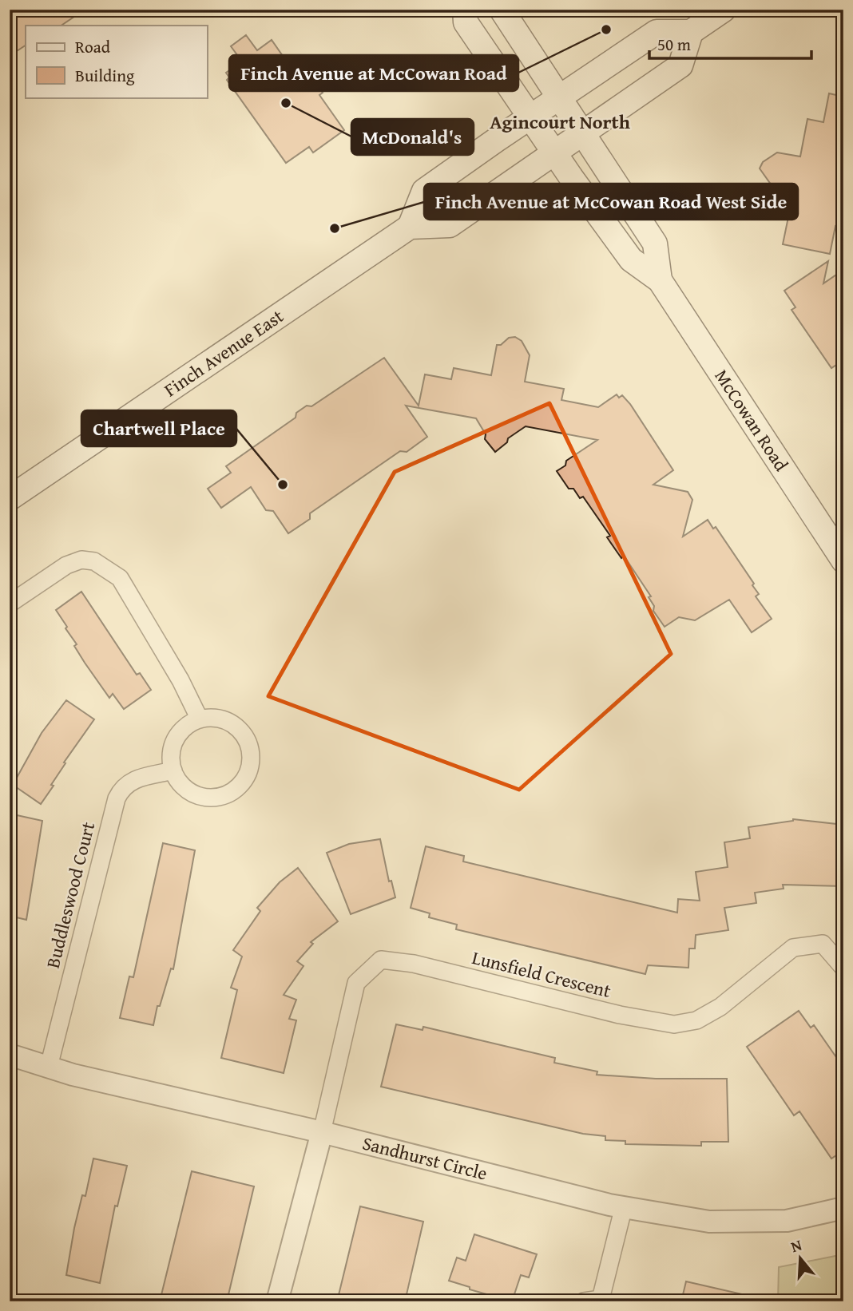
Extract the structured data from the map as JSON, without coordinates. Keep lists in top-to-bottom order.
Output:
{
  "streets": {
    "main road": ["Finch Avenue East", "McCowan Road"],
    "street": ["Buddleswood Court", "Lunsfield Crescent", "Sandhurst Circle"]
  },
  "crossings": [
    ["Buddleswood Court", "Sandhurst Circle"],
    ["Lunsfield Crescent", "Sandhurst Circle"]
  ],
  "districts": ["Agincourt North"],
  "places": [
    "Finch Avenue at McCowan Road",
    "McDonald's",
    "Finch Avenue at McCowan Road West Side",
    "Chartwell Place"
  ],
  "legend": ["Road", "Building"],
  "scale_bar": "50 m",
  "north": "top"
}
